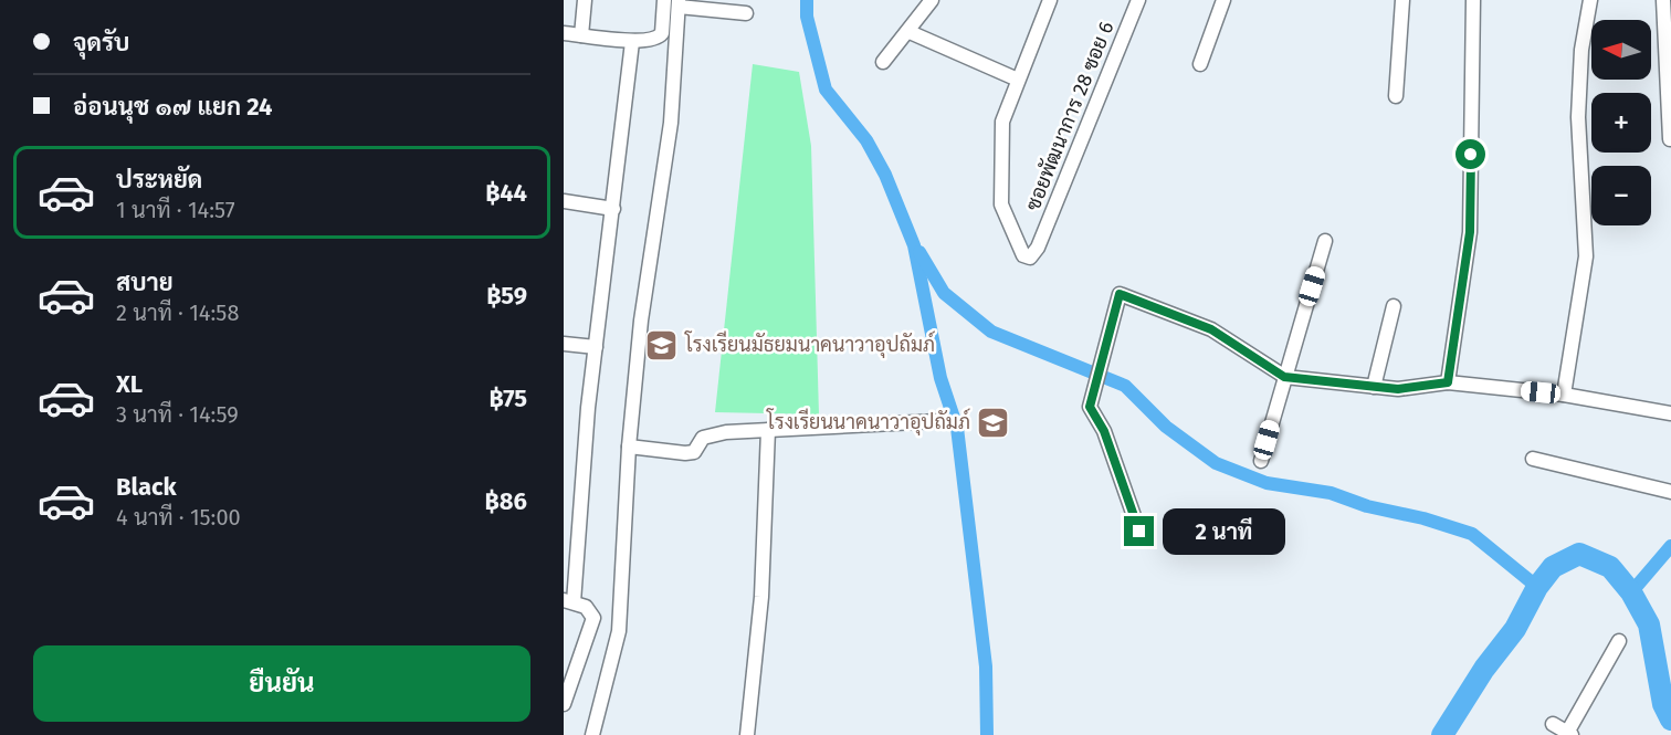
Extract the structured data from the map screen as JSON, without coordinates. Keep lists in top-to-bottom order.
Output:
{
  "streets": {
    "street": ["ซอยพัฒนาการ 28 ซอย 6"]
  },
  "places": {
    "school or university": ["โรงเรียนมัธยมนาคนาวาอุปถัมภ์", "โรงเรียนนาคนาวาอุปถัมภ์"]
  },
  "north": "left",
  "page": {
    "banner": ["จุดรับ", "อ่อนนุช ๑๗ แยก 24"],
    "map_buttons": ["+", "−"],
    "list": [
      {
        "name": "ประหยัด",
        "note": "1 นาที · 14:57",
        "value": "฿44"
      },
      {
        "name": "สบาย",
        "note": "2 นาที · 14:58",
        "value": "฿59"
      },
      {
        "name": "XL",
        "note": "3 นาที · 14:59",
        "value": "฿75"
      },
      {
        "name": "Black",
        "note": "4 นาที · 15:00",
        "value": "฿86"
      }
    ],
    "bubble": "2 นาที",
    "buttons": "ยืนยัน"
  }
}
